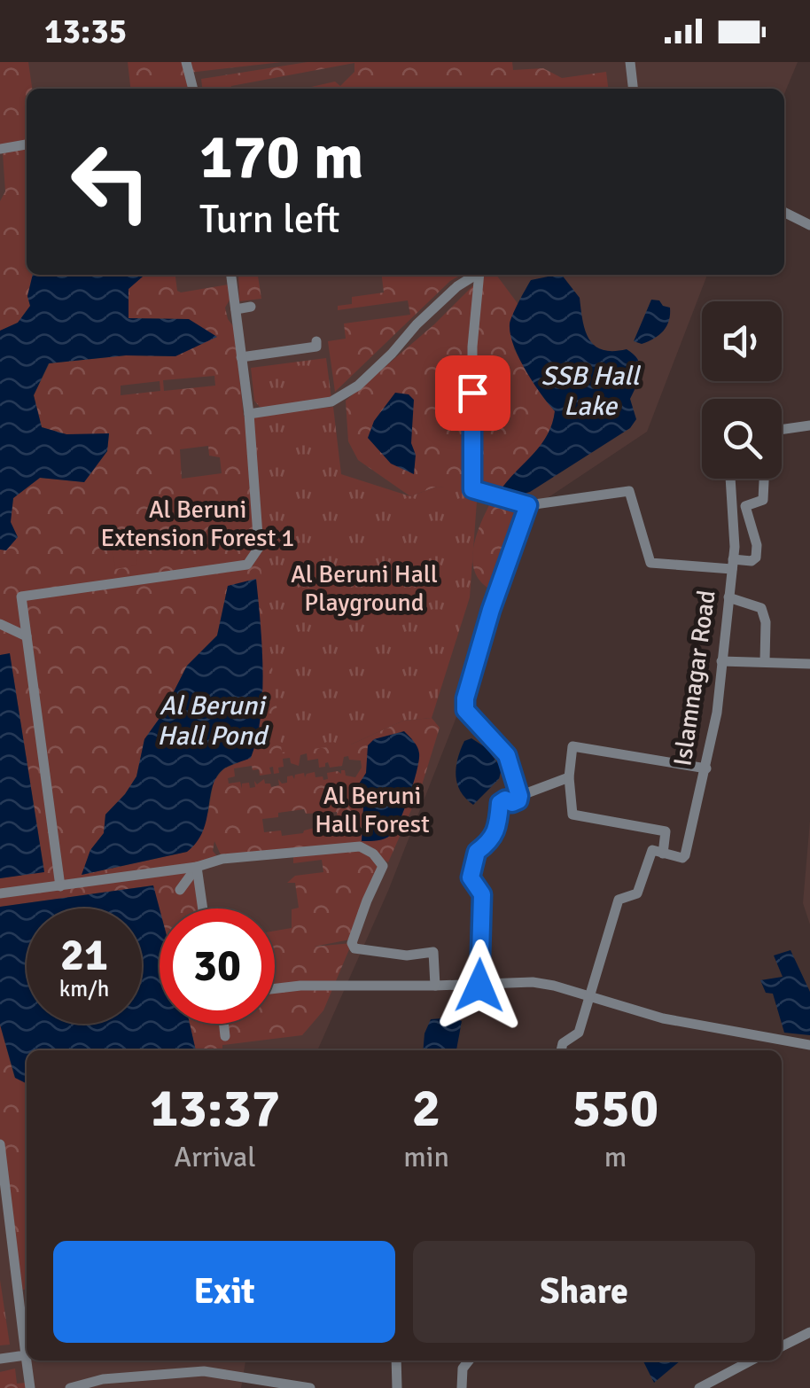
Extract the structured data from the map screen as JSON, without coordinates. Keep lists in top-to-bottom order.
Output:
{
  "streets": {
    "street": ["Islamnagar Road"]
  },
  "water": ["SSB Hall Lake", "Al Beruni Hall Pond"],
  "parks": ["Al Beruni Extension Forest 1", "Al Beruni Hall Playground", "Al Beruni Hall Forest"],
  "page": {
    "status": "13:35",
    "turn": ["170 m", "Turn left"],
    "speed": "21 km/h",
    "limit": "30",
    "eta": [
      "13:37",
      "Arrival",
      "2",
      "min",
      "550",
      "m"
    ],
    "buttons": ["Exit", "Share"]
  }
}
